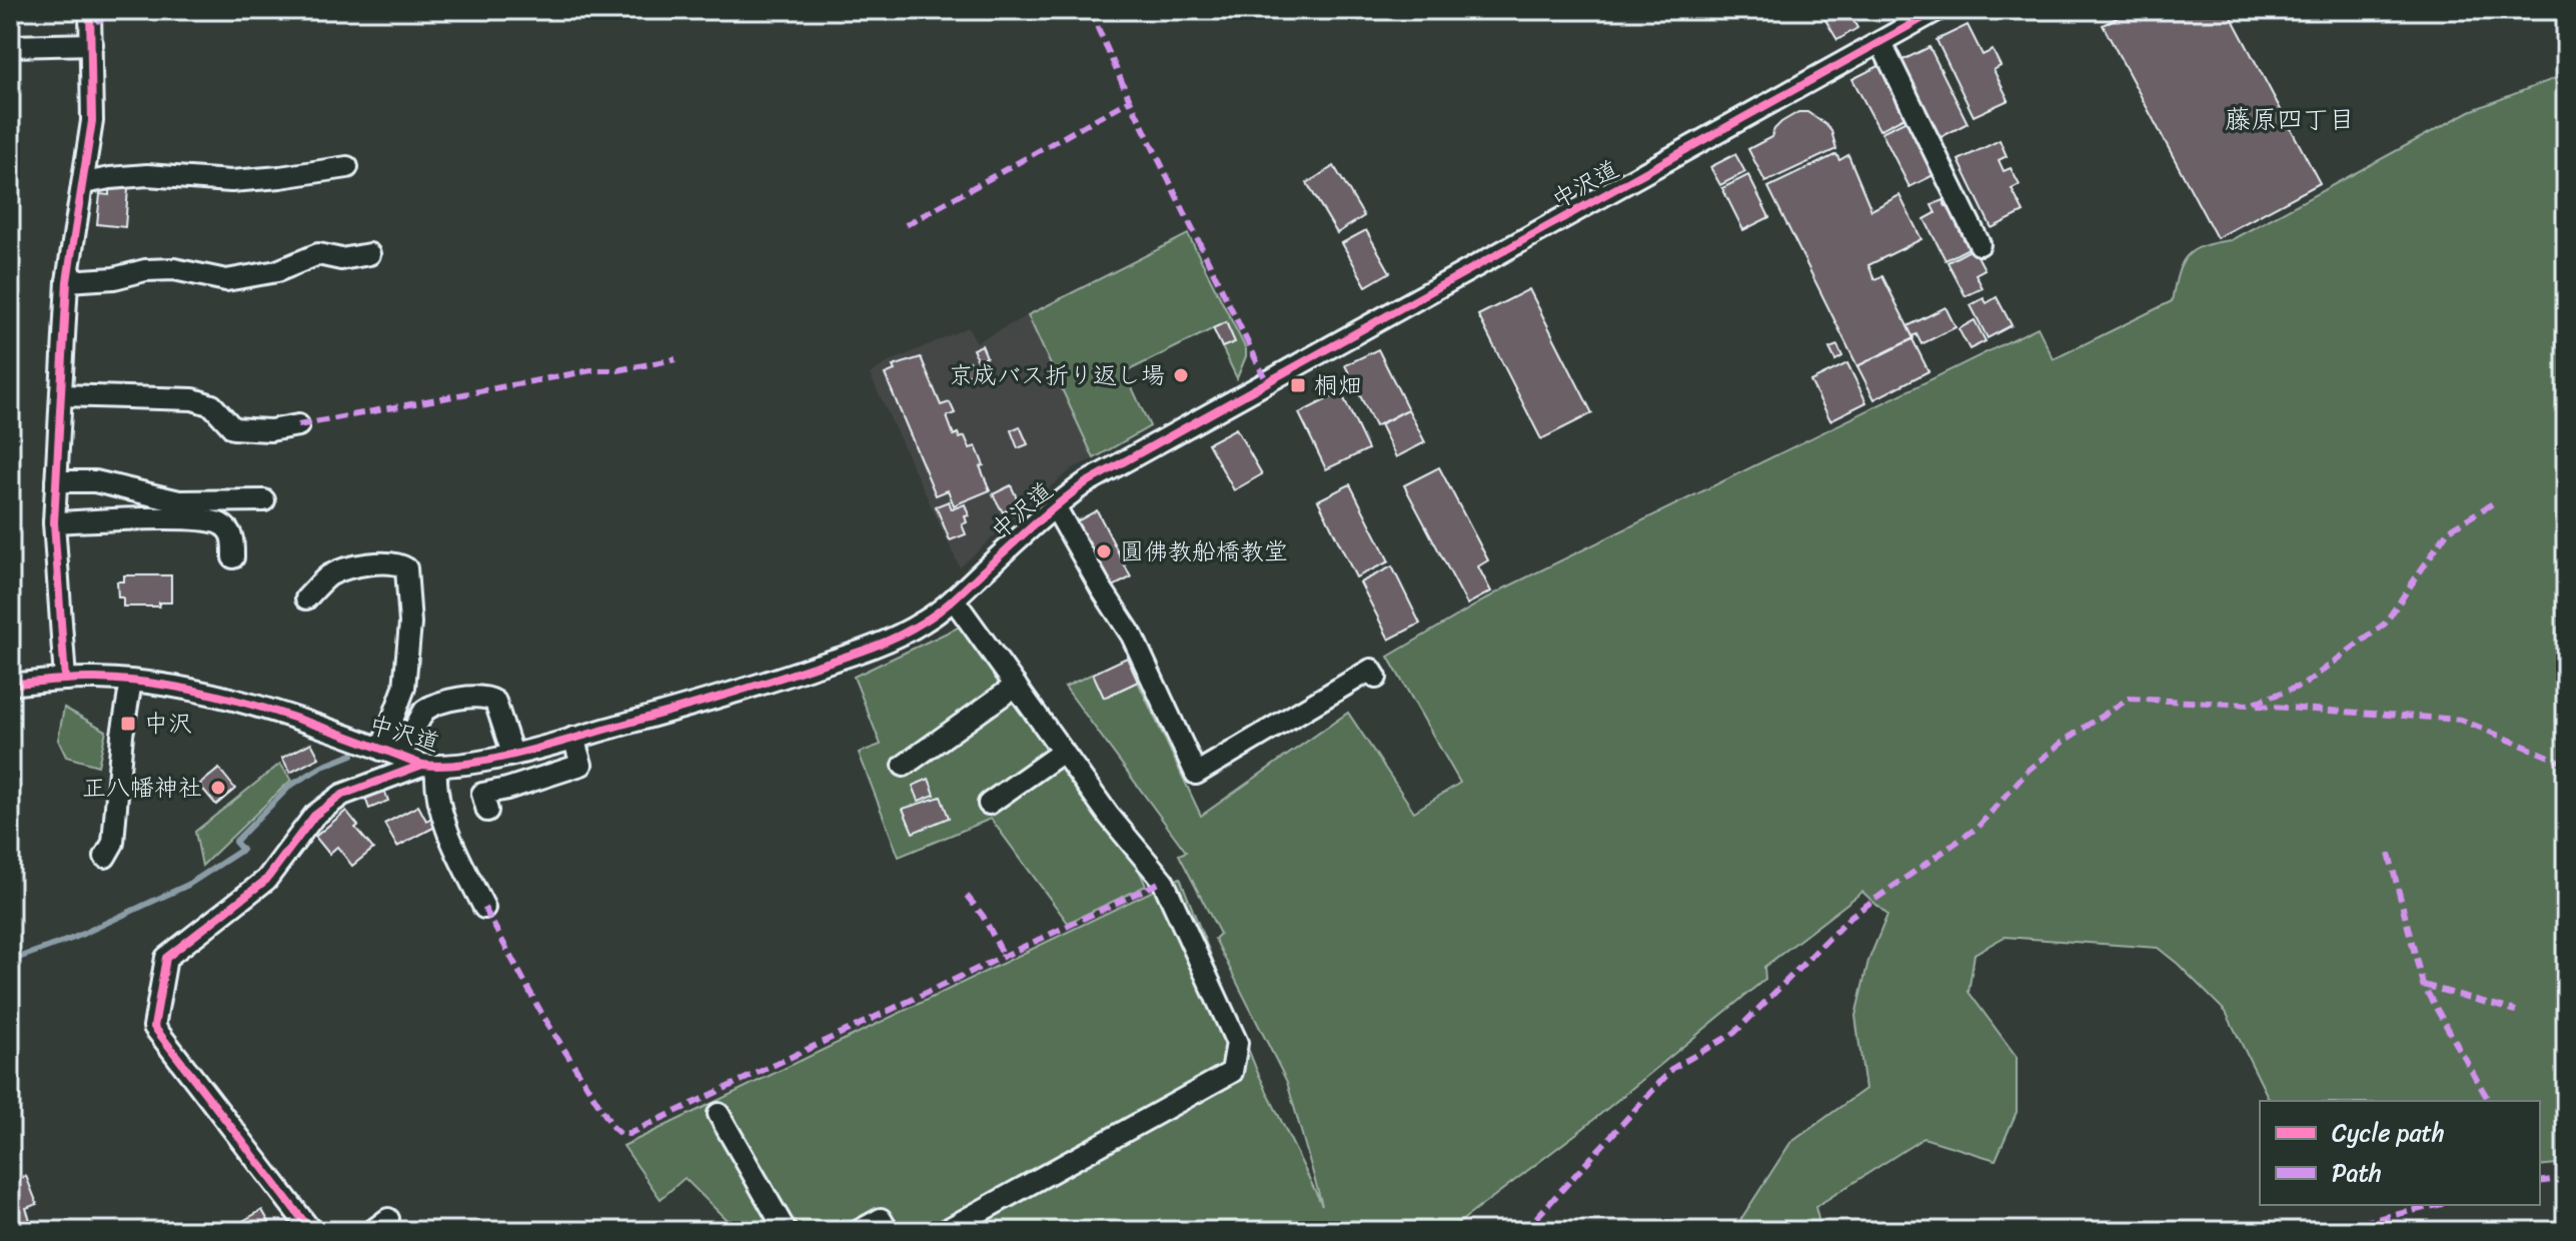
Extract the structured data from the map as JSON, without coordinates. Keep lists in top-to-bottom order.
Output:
{
  "streets": {
    "street": ["中沢道"]
  },
  "districts": ["藤原四丁目"],
  "places": {
    "other": ["京成バス折り返し場", "圓佛教船橋教堂", "正八幡神社"],
    "transit": ["桐畑", "中沢"]
  },
  "legend": ["Cycle path", "Path"]
}
